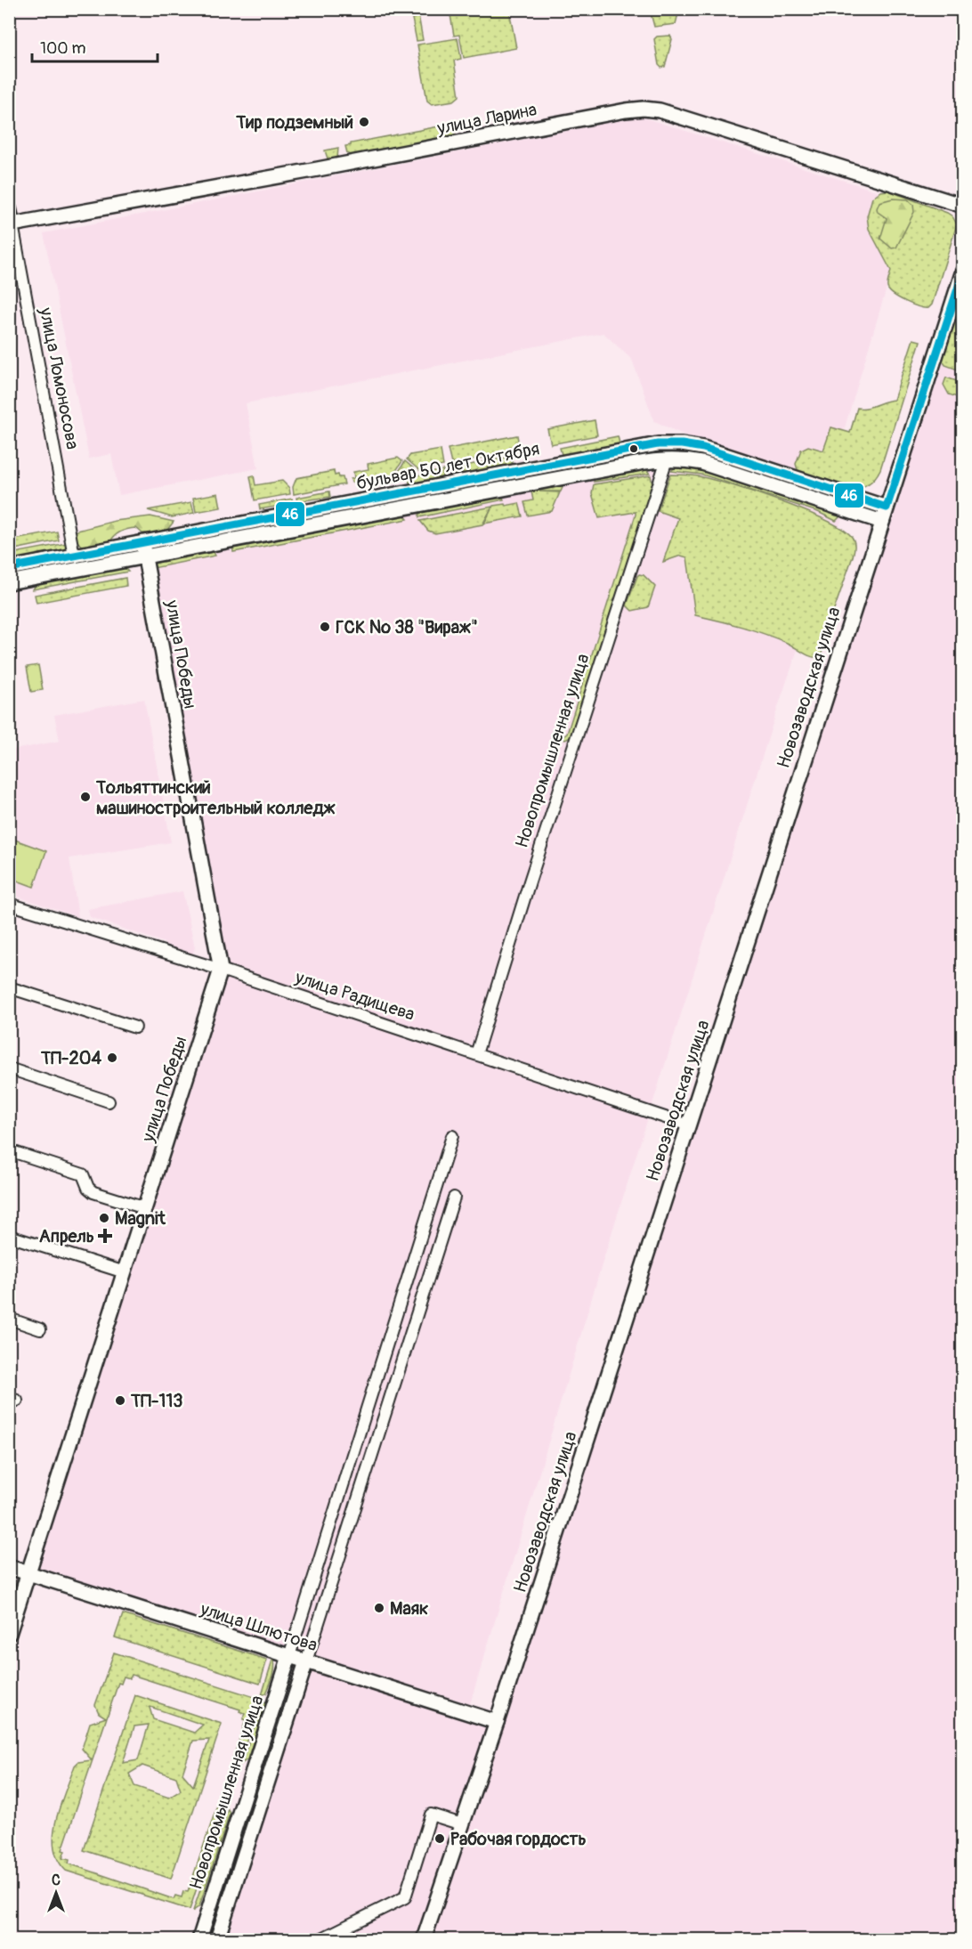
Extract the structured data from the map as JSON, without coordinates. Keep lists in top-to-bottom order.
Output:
{
  "streets": {
    "main road": [
      "улица Ларина",
      "улица Ломоносова",
      "бульвар 50 лет Октября",
      "улица Победы",
      "Новозаводская улица",
      "Новопромышленная улица",
      "улица Шлютова"
    ],
    "street": ["улица Радищева"]
  },
  "crossings": [
    ["улица Ларина", "улица Ломоносова"],
    ["улица Ломоносова", "бульвар 50 лет Октября"],
    ["бульвар 50 лет Октября", "улица Победы"],
    ["бульвар 50 лет Октября", "Новозаводская улица"],
    ["бульвар 50 лет Октября", "Новопромышленная улица"],
    ["улица Победы", "улица Радищева"],
    ["улица Победы", "улица Шлютова"],
    ["Новозаводская улица", "улица Радищева"],
    ["Новозаводская улица", "улица Шлютова"],
    ["Новопромышленная улица", "улица Радищева"],
    ["Новопромышленная улица", "улица Шлютова"]
  ],
  "places": {
    "other": [
      "Тир подземный",
      "ГСК № 38 \"Вираж\"",
      "Тольяттинский машиностроительный колледж",
      "ТП-204",
      "Magnit",
      "ТП-113",
      "Маяк",
      "Рабочая гордость"
    ],
    "health": ["Апрель"]
  },
  "lines": ["transit line 46"],
  "scale_bar": "100 m",
  "north": "top"
}
